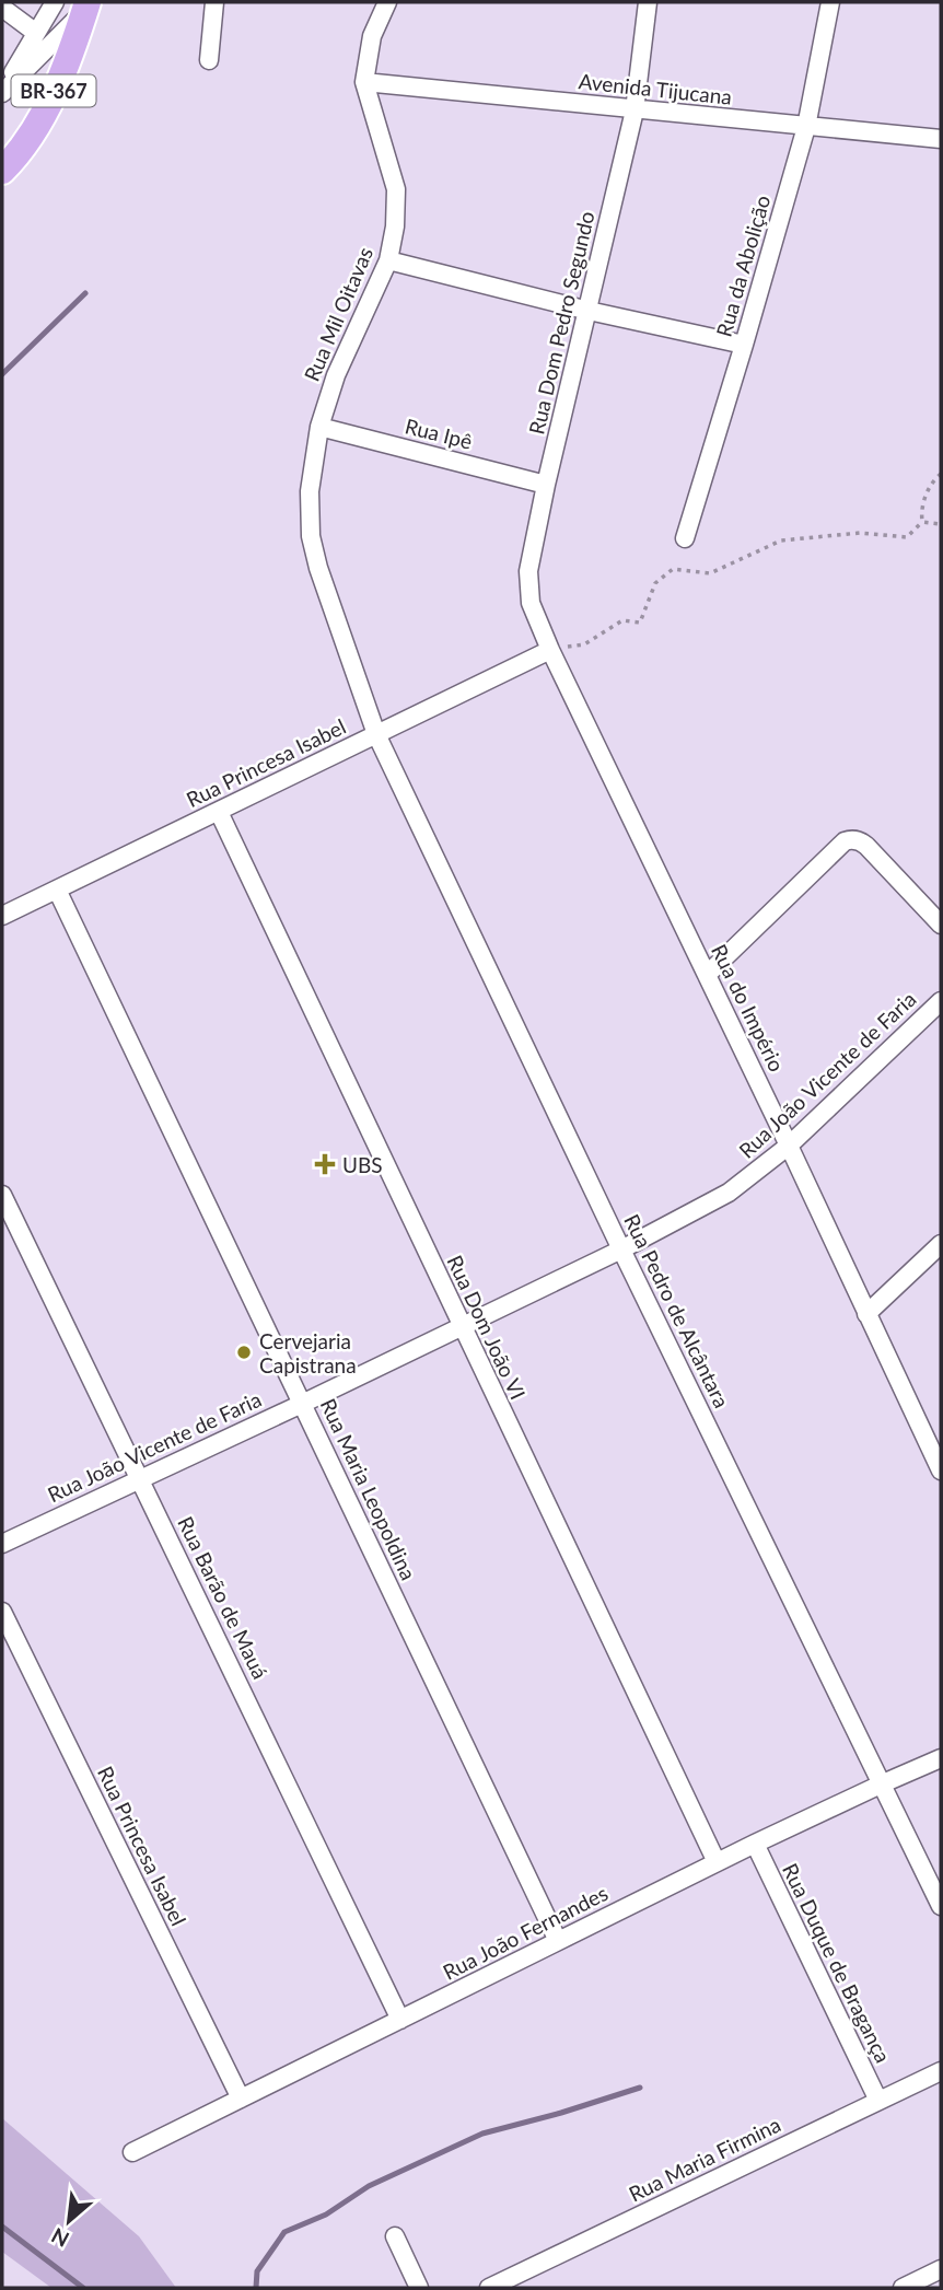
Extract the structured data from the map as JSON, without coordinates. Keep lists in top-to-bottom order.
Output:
{
  "streets": {
    "highway": ["BR-367"],
    "street": [
      "Avenida Tijucana",
      "Rua da Abolição",
      "Rua Mil Oitavas",
      "Rua Dom Pedro Segundo",
      "Rua Ipê",
      "Rua Princesa Isabel",
      "Rua do Império",
      "Rua João Vicente de Faria",
      "Rua Pedro de Alcântara",
      "Rua Dom João VI",
      "Rua Maria Leopoldina",
      "Rua Barão de Mauá",
      "Rua João Fernandes",
      "Rua Duque de Bragança",
      "Rua Maria Firmina"
    ]
  },
  "crossings": [
    ["Avenida Tijucana", "Rua da Abolição"],
    ["Avenida Tijucana", "Rua Mil Oitavas"],
    ["Avenida Tijucana", "Rua Dom Pedro Segundo"],
    ["Rua Mil Oitavas", "Rua Ipê"],
    ["Rua Mil Oitavas", "Rua Princesa Isabel"],
    ["Rua Mil Oitavas", "Rua Pedro de Alcântara"],
    ["Rua Dom Pedro Segundo", "Rua Ipê"],
    ["Rua Dom Pedro Segundo", "Rua Princesa Isabel"],
    ["Rua Dom Pedro Segundo", "Rua do Império"],
    ["Rua Princesa Isabel", "Rua do Império"],
    ["Rua Princesa Isabel", "Rua Pedro de Alcântara"],
    ["Rua Princesa Isabel", "Rua Dom João VI"],
    ["Rua Princesa Isabel", "Rua Maria Leopoldina"],
    ["Rua Princesa Isabel", "Rua João Fernandes"],
    ["Rua do Império", "Rua João Vicente de Faria"],
    ["Rua João Vicente de Faria", "Rua Pedro de Alcântara"],
    ["Rua João Vicente de Faria", "Rua Dom João VI"],
    ["Rua João Vicente de Faria", "Rua Maria Leopoldina"],
    ["Rua João Vicente de Faria", "Rua Barão de Mauá"],
    ["Rua Pedro de Alcântara", "Rua João Fernandes"],
    ["Rua Dom João VI", "Rua João Fernandes"],
    ["Rua Maria Leopoldina", "Rua João Fernandes"],
    ["Rua Barão de Mauá", "Rua João Fernandes"],
    ["Rua João Fernandes", "Rua Duque de Bragança"],
    ["Rua Duque de Bragança", "Rua Maria Firmina"]
  ],
  "places": {
    "health": ["UBS"],
    "other": ["Cervejaria Capistrana"]
  },
  "north": "bottom left"
}
